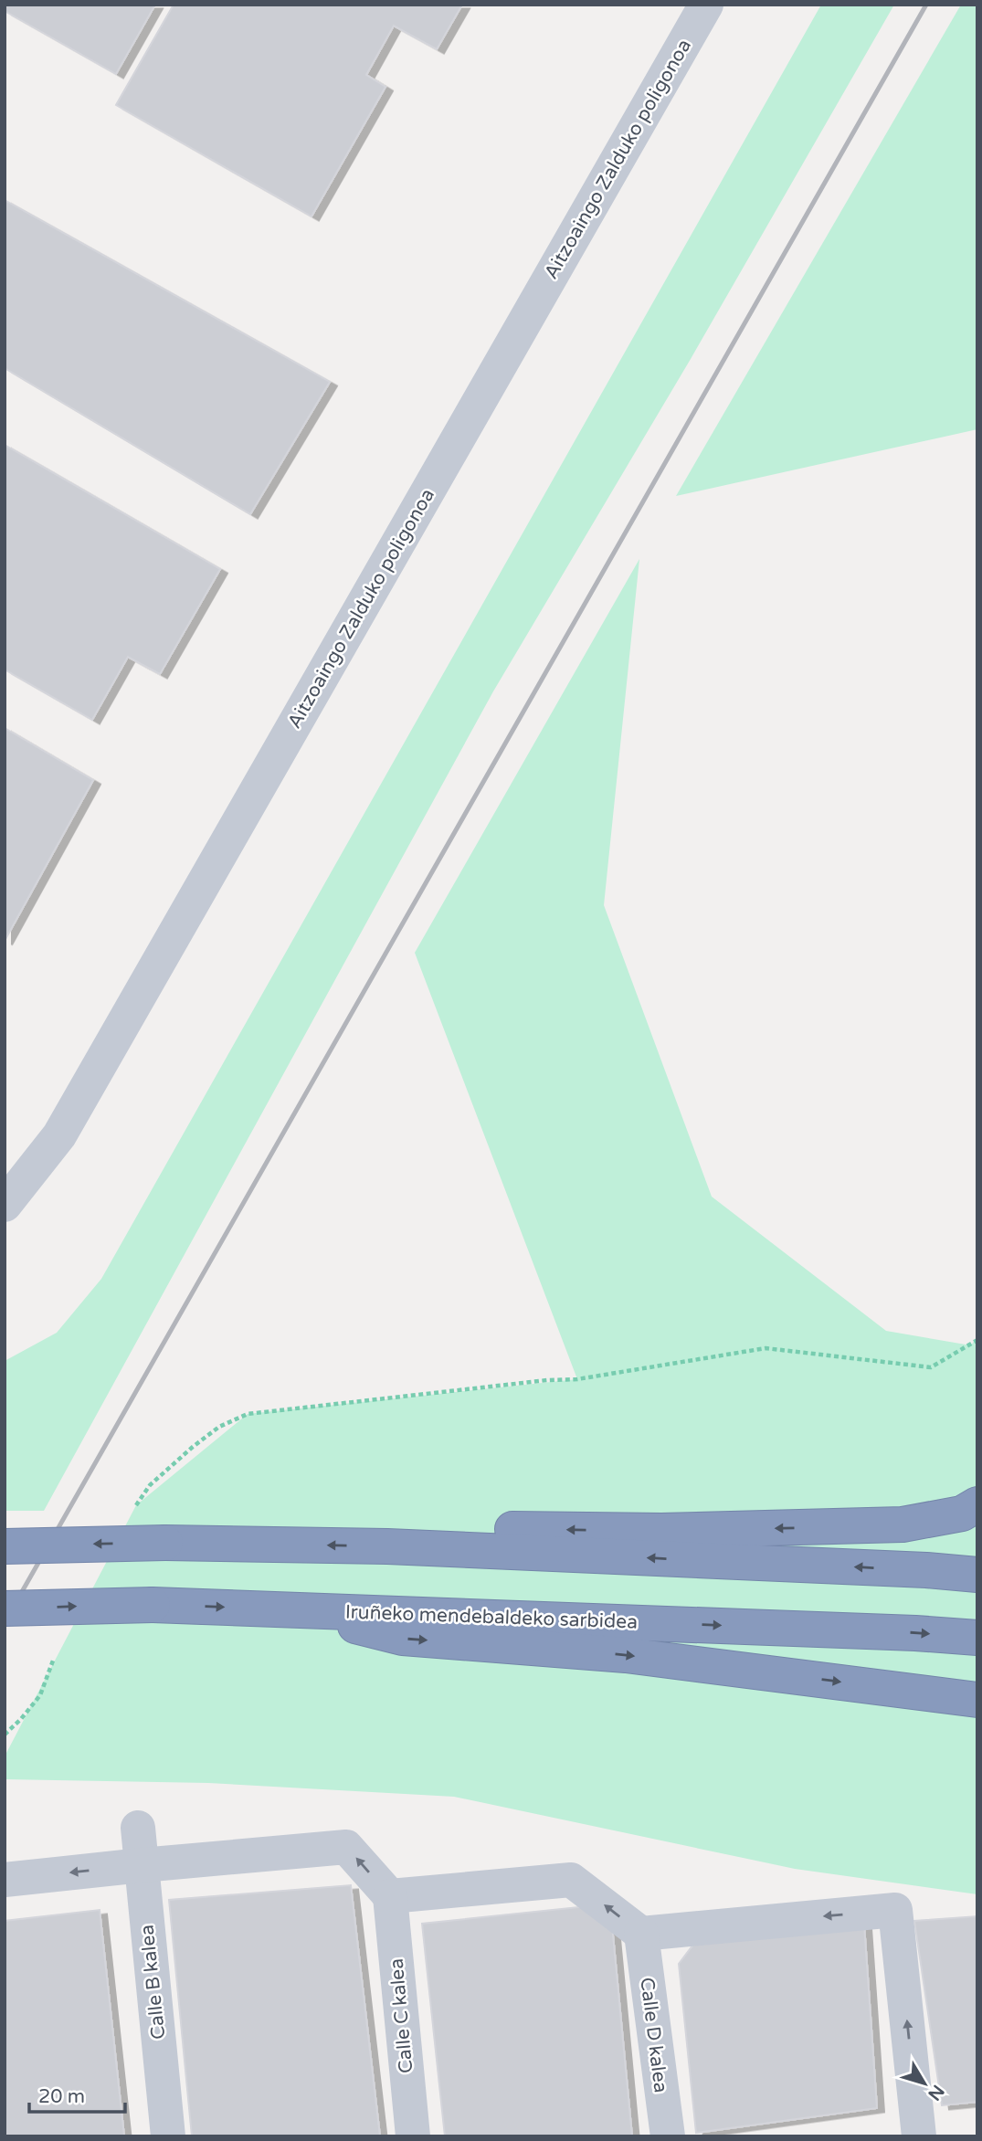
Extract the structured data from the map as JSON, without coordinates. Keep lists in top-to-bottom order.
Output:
{
  "streets": {
    "highway": ["Iruñeko mendebaldeko sarbidea"],
    "street": [
      "Aitzoaingo Zalduko poligonoa",
      "Calle B kalea",
      "Calle C kalea",
      "Calle D kalea"
    ]
  },
  "scale_bar": "20 m",
  "north": "bottom right"
}
